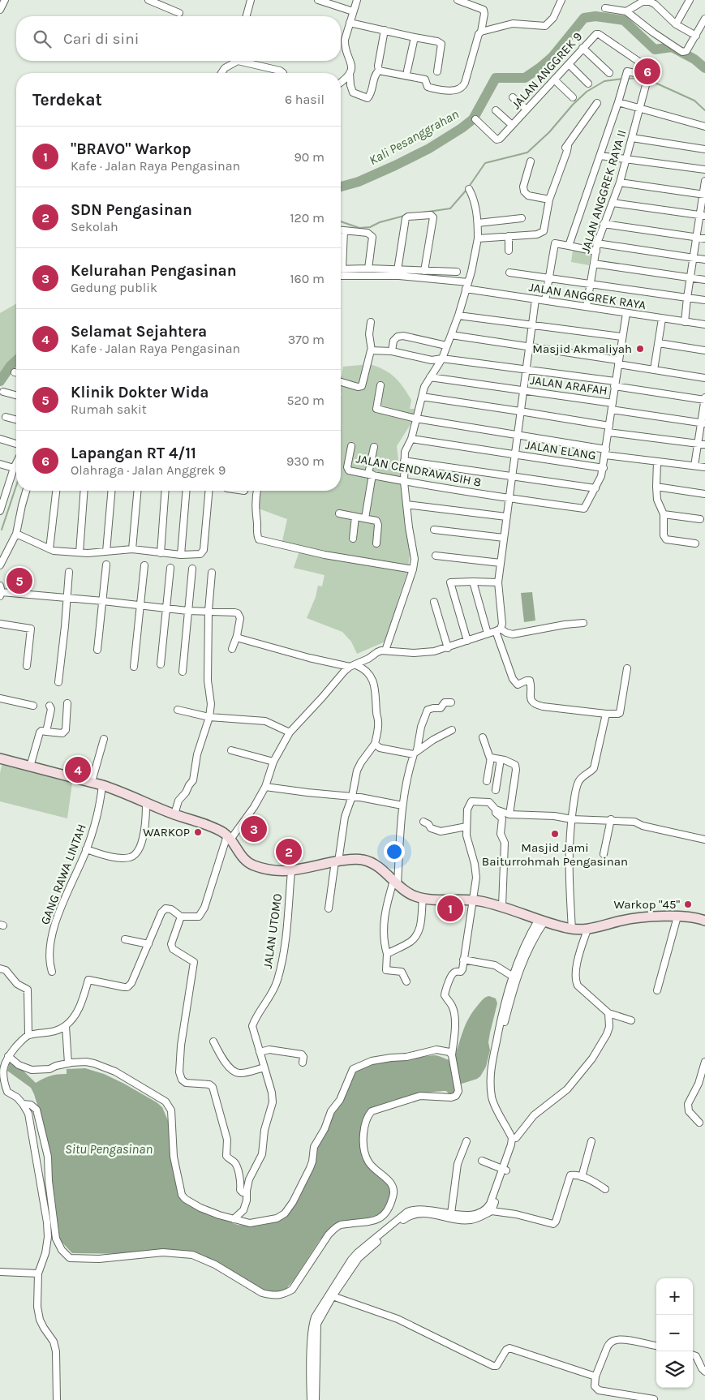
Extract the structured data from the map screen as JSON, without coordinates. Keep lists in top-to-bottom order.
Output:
{
  "streets": {
    "street": [
      "JALAN ANGGREK 9",
      "JALAN ANGGREK RAYA II",
      "JALAN ANGGREK RAYA",
      "JALAN ARAFAH",
      "JALAN ELANG",
      "JALAN CENDRAWASIH 8",
      "GANG RAWA LINTAH",
      "JALAN UTOMO"
    ]
  },
  "crossings": [
    ["JALAN ANGGREK RAYA II", "JALAN ANGGREK RAYA"]
  ],
  "water": ["Kali Pesanggrahan", "Situ Pengasinan"],
  "places": [
    "Masjid Akmaliyah",
    "WARKOP",
    "Masjid Jami Baiturrohmah Pengasinan",
    "Warkop \"45\""
  ],
  "page": {
    "search": "Cari di sini",
    "pins": [
      "6",
      "5",
      "4",
      "3",
      "2",
      "1"
    ],
    "heading": ["Terdekat", "6 hasil"],
    "list": [
      {
        "mark": "1",
        "name": "\"BRAVO\" Warkop",
        "note": "Kafe · Jalan Raya Pengasinan",
        "value": "90 m"
      },
      {
        "mark": "2",
        "name": "SDN Pengasinan",
        "note": "Sekolah",
        "value": "120 m"
      },
      {
        "mark": "3",
        "name": "Kelurahan Pengasinan",
        "note": "Gedung publik",
        "value": "160 m"
      },
      {
        "mark": "4",
        "name": "Selamat Sejahtera",
        "note": "Kafe · Jalan Raya Pengasinan",
        "value": "370 m"
      },
      {
        "mark": "5",
        "name": "Klinik Dokter Wida",
        "note": "Rumah sakit",
        "value": "520 m"
      },
      {
        "mark": "6",
        "name": "Lapangan RT 4/11",
        "note": "Olahraga · Jalan Anggrek 9",
        "value": "930 m"
      }
    ],
    "map_buttons": ["+", "−"]
  }
}
